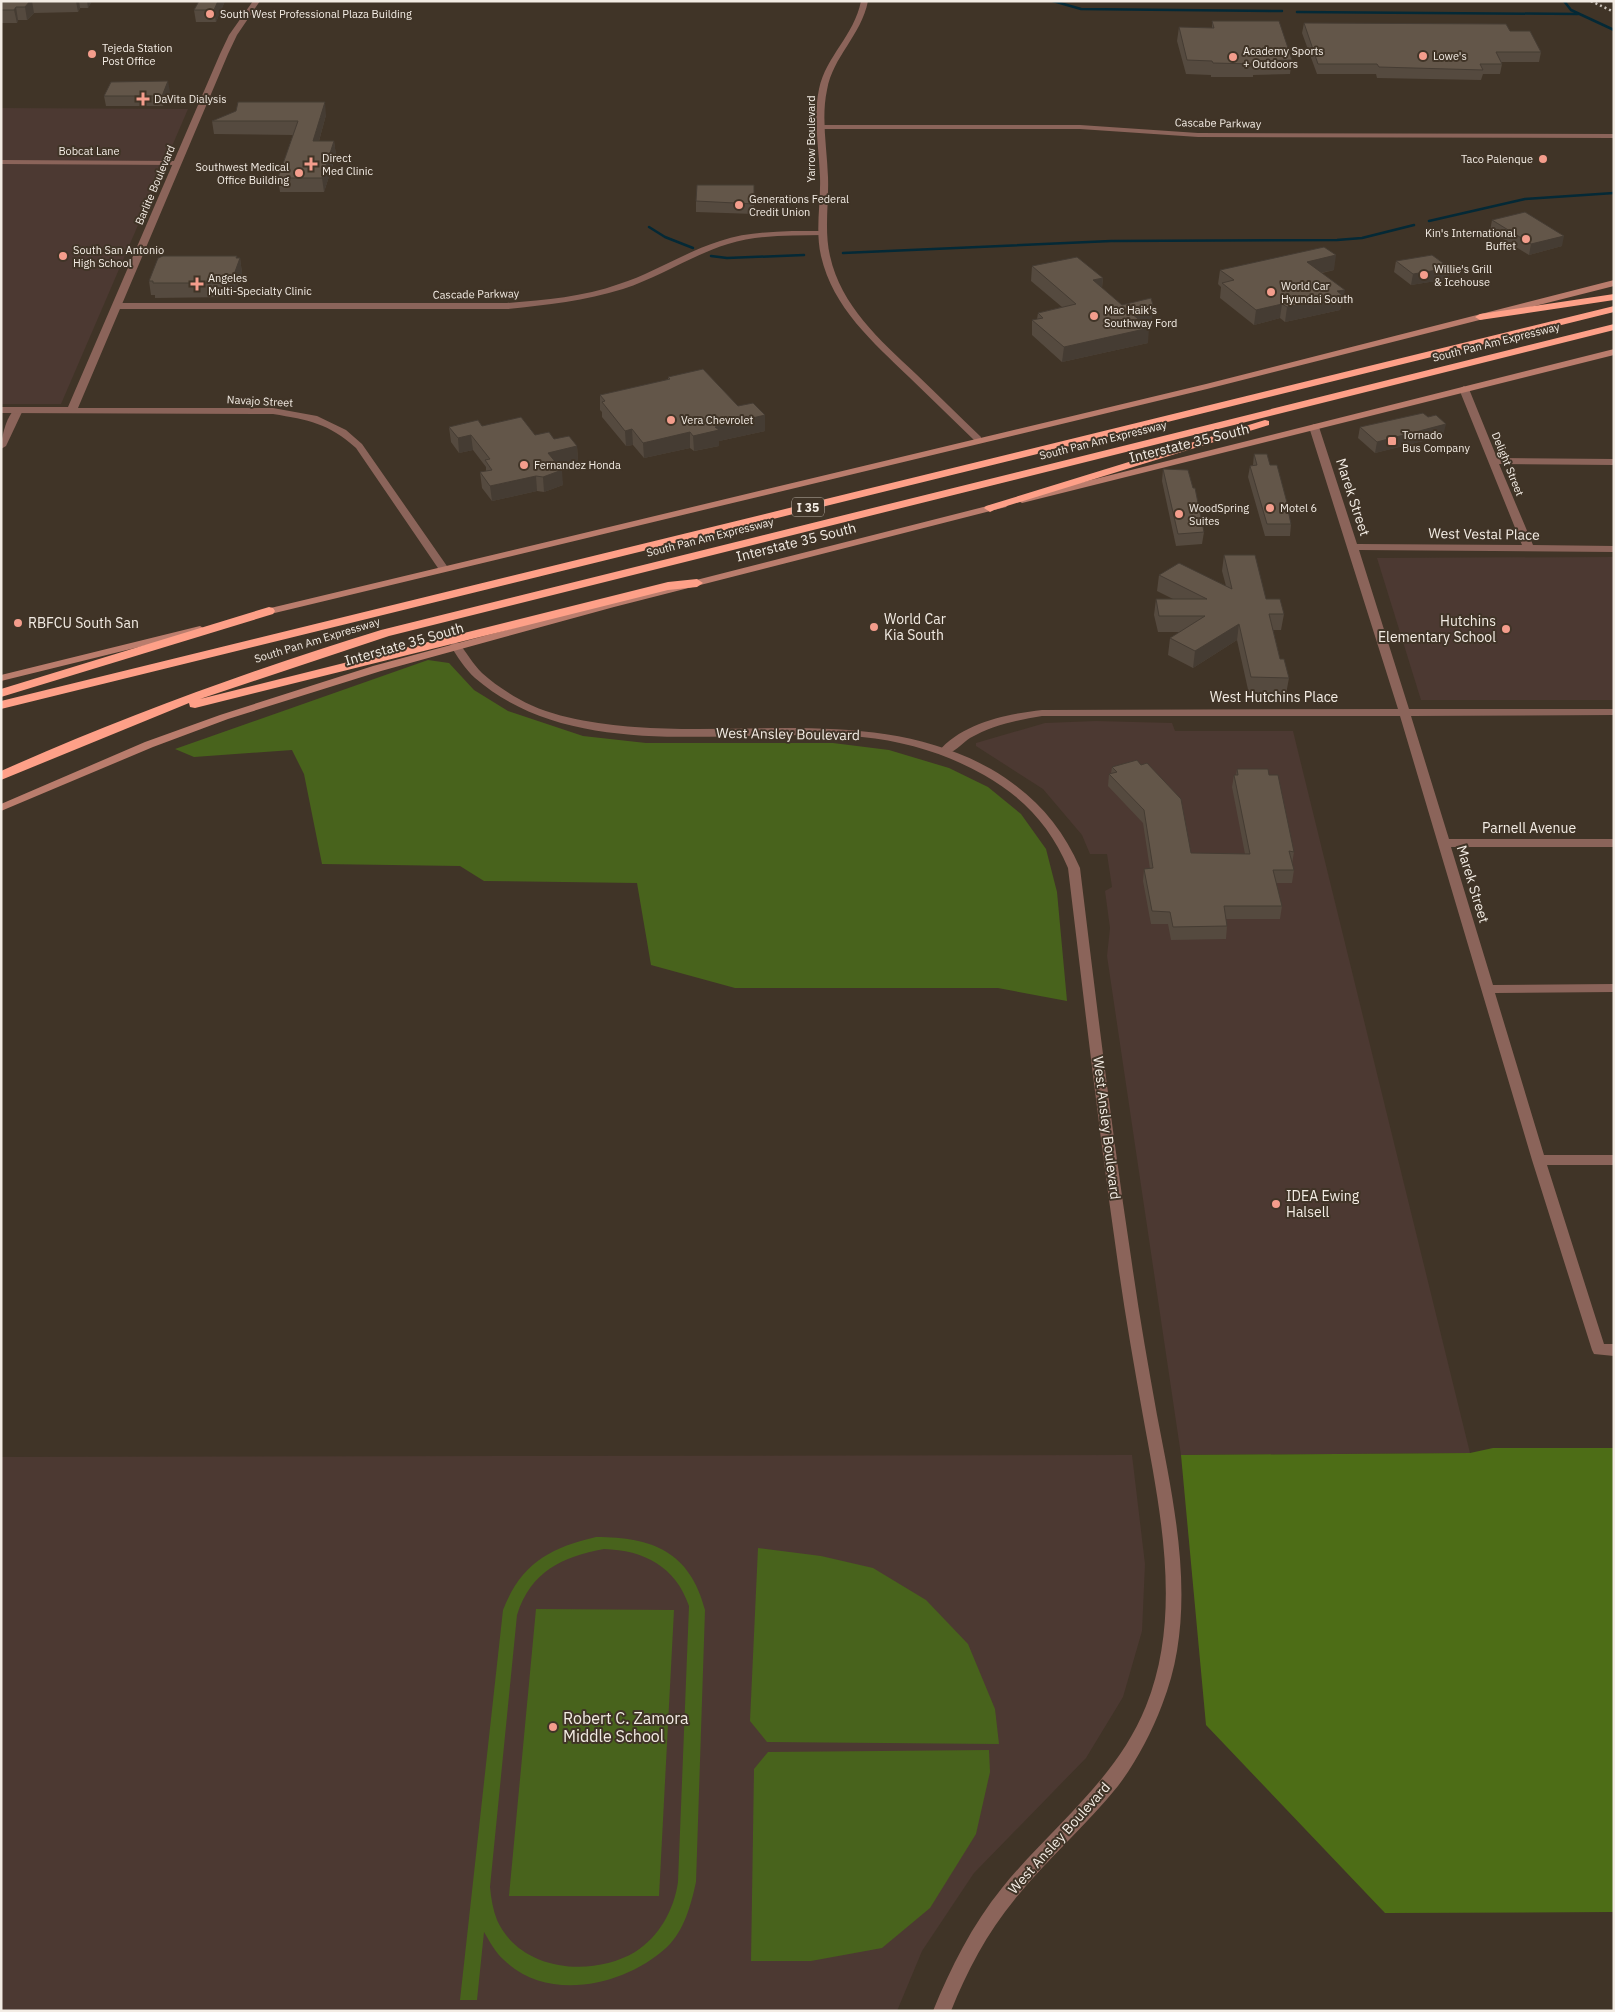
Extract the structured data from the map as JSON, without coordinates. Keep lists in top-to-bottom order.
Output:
{
  "streets": {
    "highway": ["South Pan Am Expressway", "I 35"],
    "main road": ["Interstate 35 South"],
    "street": [
      "Cascabe Parkway",
      "Yarrow Boulevard",
      "Bobcat Lane",
      "Barlite Boulevard",
      "Cascade Parkway",
      "Navajo Street",
      "Delight Street",
      "Marek Street",
      "West Vestal Place",
      "West Hutchins Place",
      "West Ansley Boulevard",
      "Parnell Avenue"
    ]
  },
  "crossings": [
    ["Cascabe Parkway", "Yarrow Boulevard"],
    ["Yarrow Boulevard", "Cascade Parkway"],
    ["Bobcat Lane", "Barlite Boulevard"],
    ["Barlite Boulevard", "Cascade Parkway"],
    ["Barlite Boulevard", "Navajo Street"],
    ["Interstate 35 South", "Delight Street"],
    ["Interstate 35 South", "Marek Street"],
    ["Interstate 35 South", "West Ansley Boulevard"],
    ["Delight Street", "West Vestal Place"],
    ["Marek Street", "West Vestal Place"],
    ["Marek Street", "West Hutchins Place"],
    ["Marek Street", "Parnell Avenue"],
    ["West Hutchins Place", "West Ansley Boulevard"]
  ],
  "places": {
    "other": [
      "South West Professional Plaza Building",
      "Tejeda Station Post Office",
      "Lowe's",
      "Academy Sports + Outdoors",
      "Taco Palenque",
      "Southwest Medical Office Building",
      "Generations Federal Credit Union",
      "Kin's International Buffet",
      "South San Antonio High School",
      "Willie's Grill & Icehouse",
      "World Car Hyundai South",
      "Mac Haik's Southway Ford",
      "Vera Chevrolet",
      "Fernandez Honda",
      "Motel 6",
      "WoodSpring Suites",
      "RBFCU South San",
      "World Car Kia South",
      "Hutchins Elementary School",
      "IDEA Ewing Halsell",
      "Robert C. Zamora Middle School"
    ],
    "health": ["DaVita Dialysis", "Direct Med Clinic", "Angeles Multi-Specialty Clinic"],
    "transit": ["Tornado Bus Company"]
  }
}
